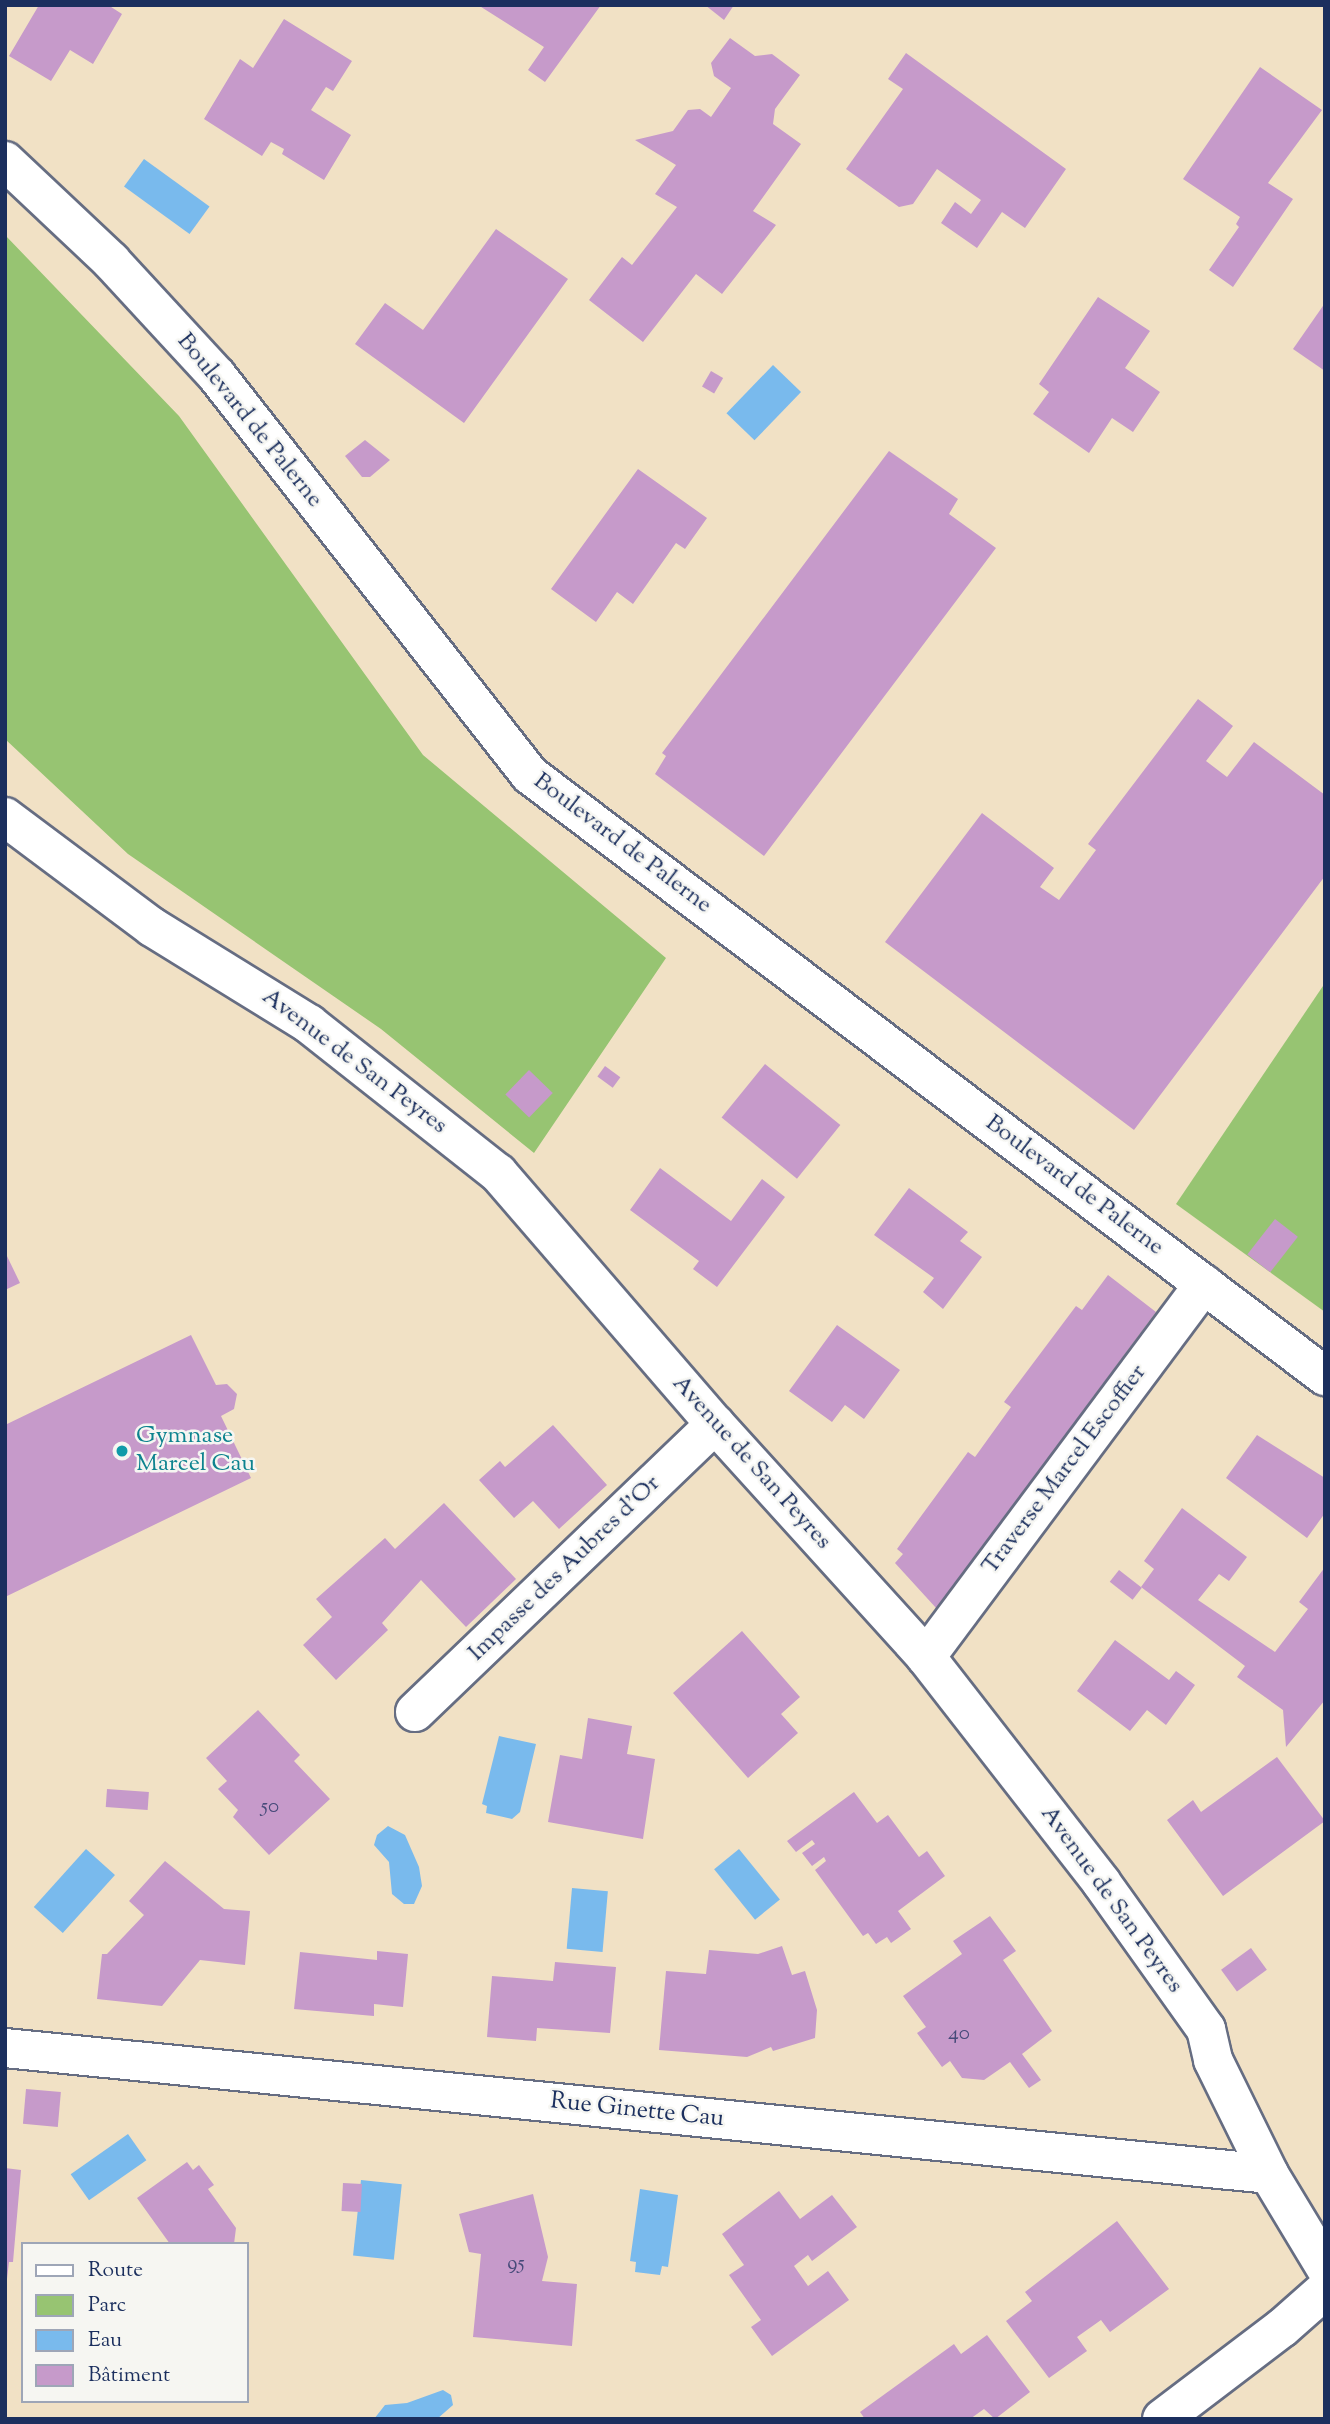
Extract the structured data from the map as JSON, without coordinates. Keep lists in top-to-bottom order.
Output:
{
  "streets": {
    "street": [
      "Boulevard de Palerne",
      "Avenue de San Peyres",
      "Traverse Marcel Escoffier",
      "Impasse des Aubres d’Or",
      "Rue Ginette Cau"
    ]
  },
  "crossings": [
    ["Boulevard de Palerne", "Traverse Marcel Escoffier"],
    ["Avenue de San Peyres", "Traverse Marcel Escoffier"],
    ["Avenue de San Peyres", "Impasse des Aubres d’Or"],
    ["Avenue de San Peyres", "Rue Ginette Cau"]
  ],
  "places": ["Gymnase Marcel Cau"],
  "house_numbers": ["50", "40", "95"],
  "legend": [
    "Route",
    "Parc",
    "Eau",
    "Bâtiment"
  ]
}
